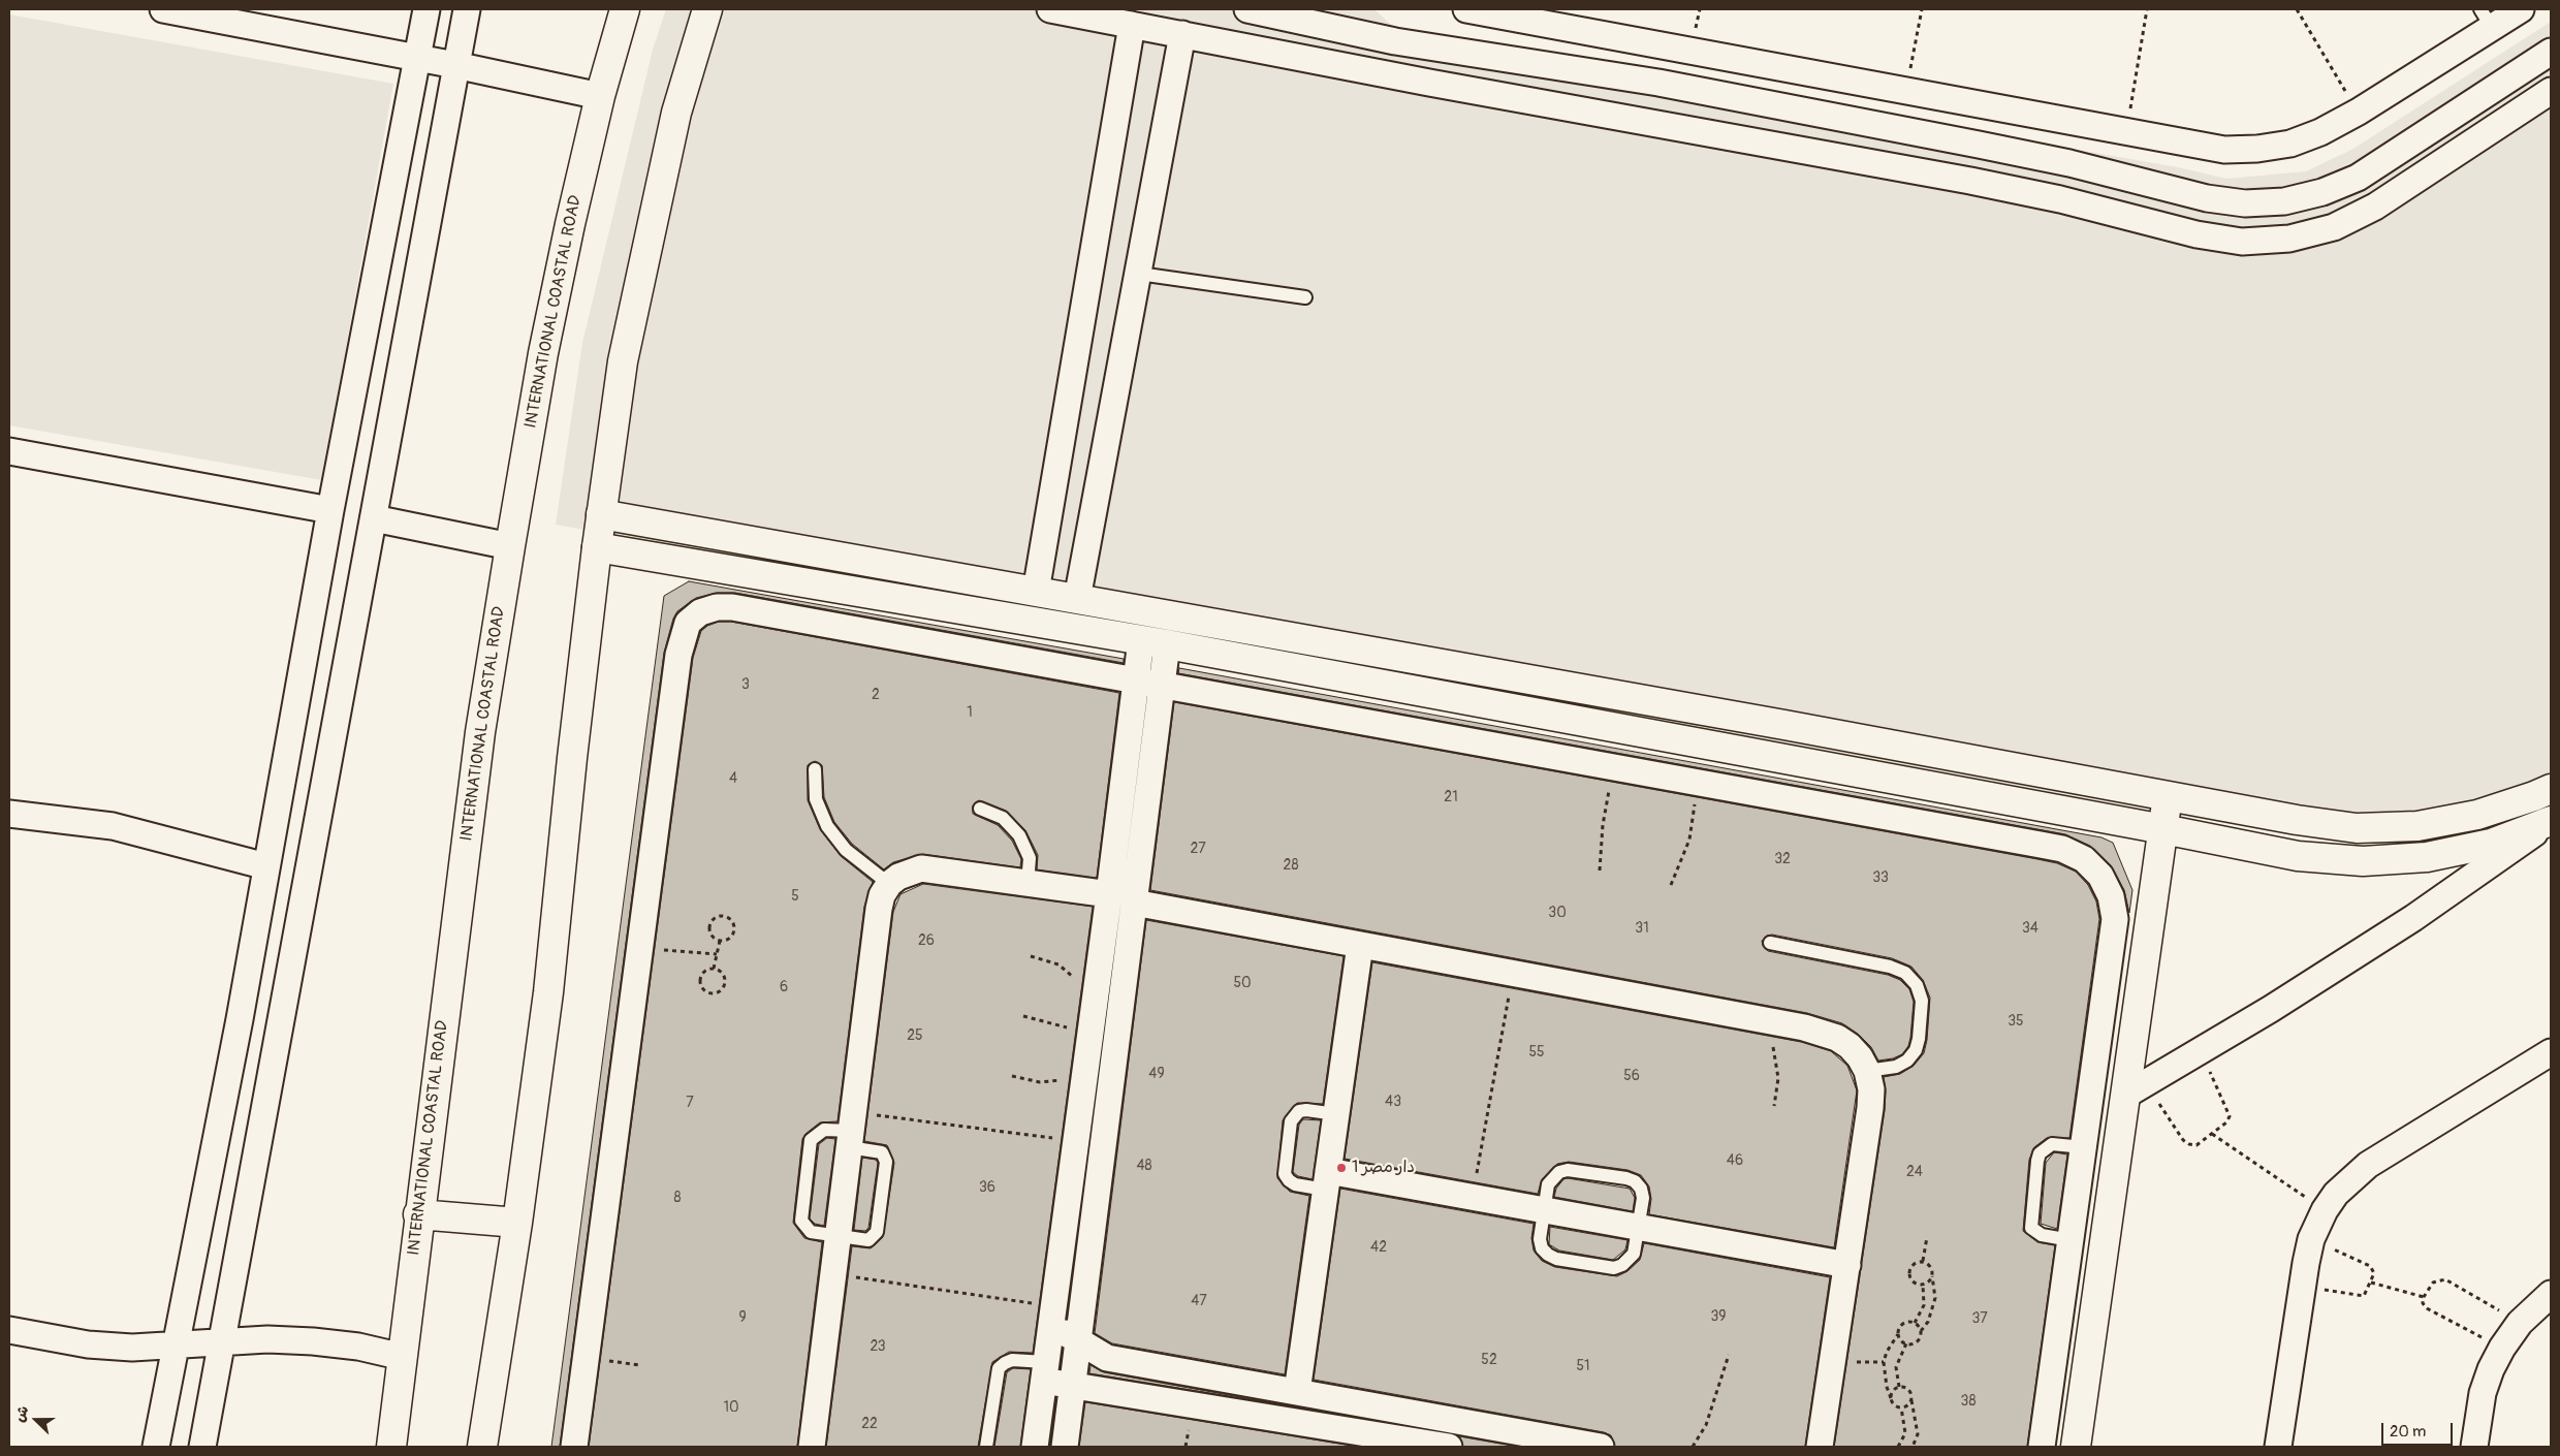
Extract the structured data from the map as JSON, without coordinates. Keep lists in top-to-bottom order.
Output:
{
  "streets": {
    "main road": ["INTERNATIONAL COASTAL ROAD"]
  },
  "places": ["دار مصر 1"],
  "house_numbers": [
    "3",
    "2",
    "1",
    "4",
    "21",
    "27",
    "32",
    "28",
    "33",
    "5",
    "30",
    "31",
    "34",
    "26",
    "50",
    "6",
    "35",
    "25",
    "55",
    "49",
    "56",
    "43",
    "7",
    "46",
    "48",
    "24",
    "36",
    "8",
    "42",
    "47",
    "39",
    "9",
    "37",
    "23",
    "52",
    "51",
    "38",
    "10",
    "22"
  ],
  "scale_bar": "20 m",
  "north": "left"
}
